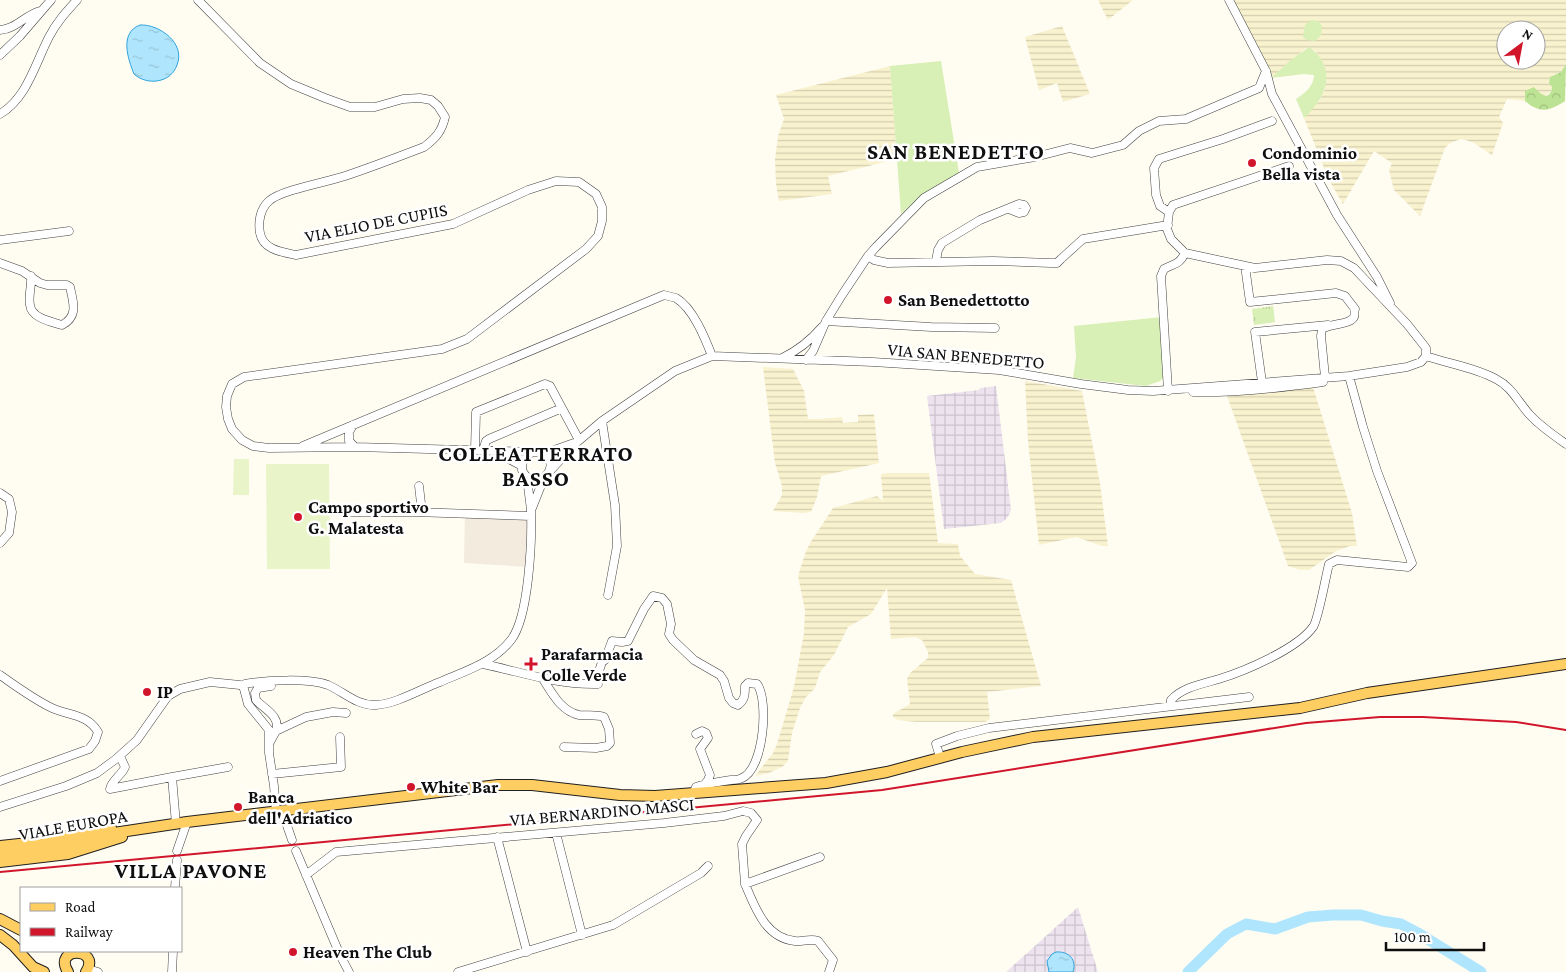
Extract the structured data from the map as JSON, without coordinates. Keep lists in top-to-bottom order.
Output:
{
  "streets": {
    "main road": ["VIALE EUROPA"],
    "street": ["VIA ELIO DE CUPIIS", "VIA SAN BENEDETTO", "VIA BERNARDINO MASCI"]
  },
  "districts": ["SAN BENEDETTO", "COLLEATTERRATO BASSO", "VILLA PAVONE"],
  "places": {
    "other": [
      "Condominio Bella vista",
      "San Benedettotto",
      "Campo sportivo G. Malatesta",
      "IP",
      "White Bar",
      "Banca dell'Adriatico",
      "Heaven The Club"
    ],
    "health": ["Parafarmacia Colle Verde"]
  },
  "legend": ["Road", "Railway"],
  "scale_bar": "100 m",
  "north": "top right"
}
